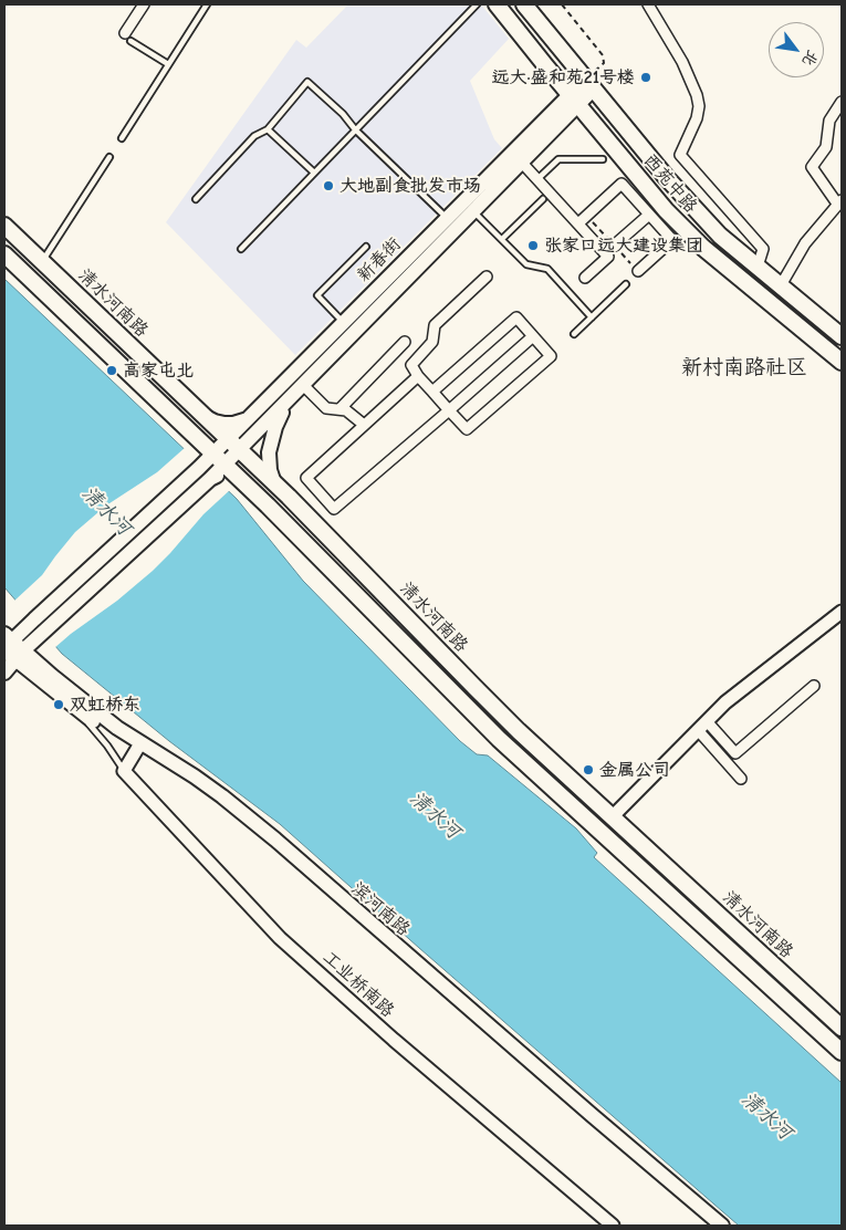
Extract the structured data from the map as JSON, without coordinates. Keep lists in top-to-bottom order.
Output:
{
  "streets": {
    "main road": [
      "西苑中路",
      "新春街",
      "清水河南路",
      "滨河南路"
    ],
    "street": ["工业桥南路"]
  },
  "crossings": [
    ["西苑中路", "新春街"],
    ["新春街", "清水河南路"],
    ["新春街", "滨河南路"]
  ],
  "districts": ["新村南路社区"],
  "water": ["清水河"],
  "places": [
    "远大·盛和苑21号楼",
    "大地副食批发市场",
    "张家口远大建设集团",
    "高家屯北",
    "双虹桥东",
    "金属公司"
  ],
  "north": "bottom right"
}
